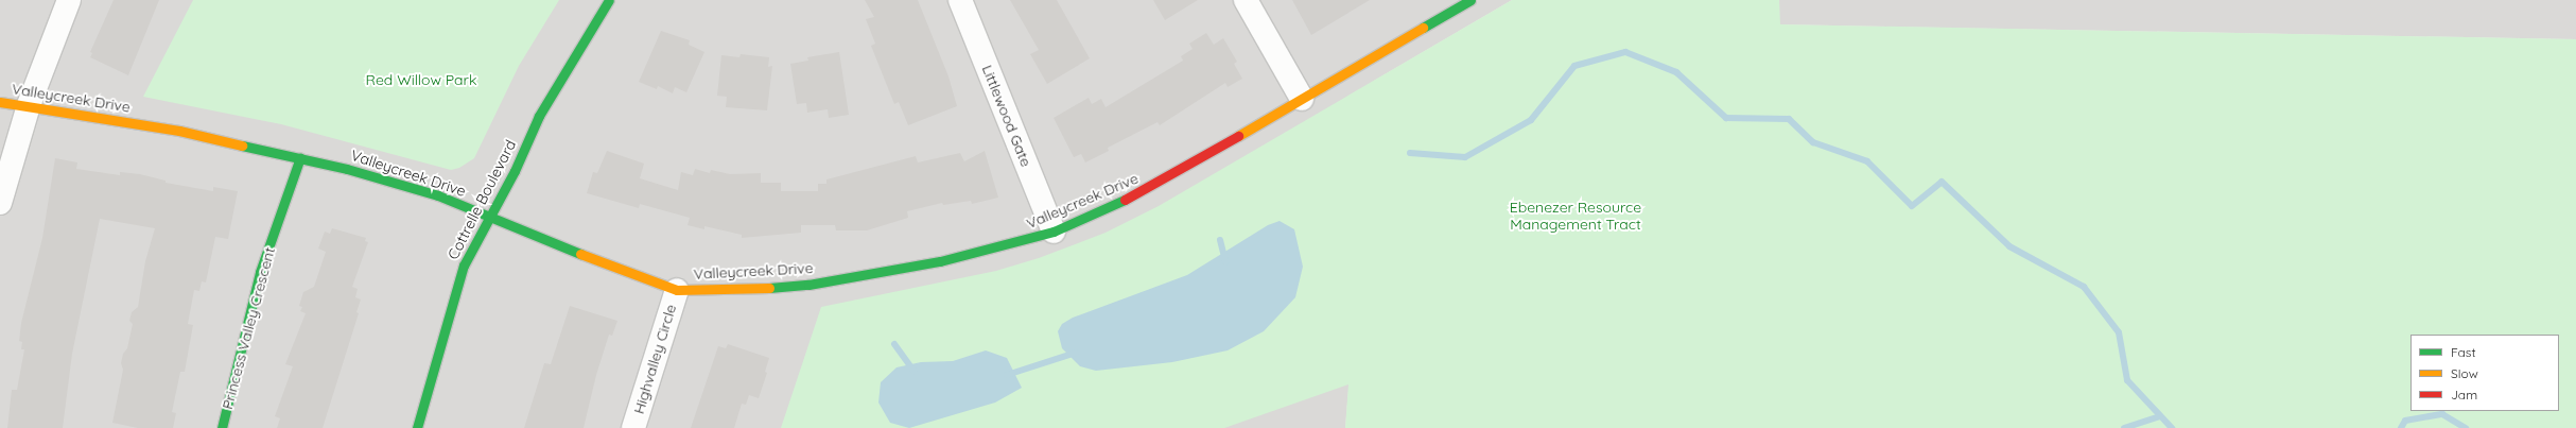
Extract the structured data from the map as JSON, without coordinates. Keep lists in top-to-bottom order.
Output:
{
  "streets": {
    "street": [
      "Valleycreek Drive",
      "Littlewood Gate",
      "Cottrelle Boulevard",
      "Princess Valley Crescent",
      "Highvalley Circle"
    ]
  },
  "crossings": [
    ["Valleycreek Drive", "Littlewood Gate"],
    ["Valleycreek Drive", "Cottrelle Boulevard"],
    ["Valleycreek Drive", "Princess Valley Crescent"],
    ["Valleycreek Drive", "Highvalley Circle"]
  ],
  "parks": ["Red Willow Park", "Ebenezer Resource Management Tract"],
  "legend": ["Fast", "Slow", "Jam"]
}
